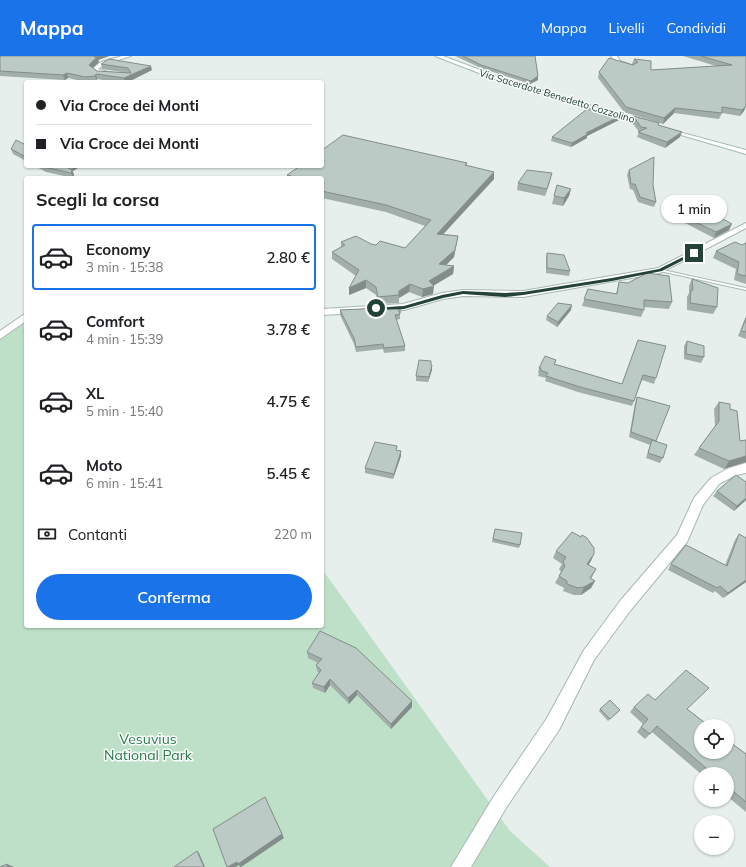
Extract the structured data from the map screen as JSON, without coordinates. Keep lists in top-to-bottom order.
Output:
{
  "streets": {
    "street": ["Via Sacerdote Benedetto Cozzolino"]
  },
  "parks": ["Vesuvius National Park"],
  "page": {
    "header": "Mappa",
    "nav": ["Mappa", "Livelli", "Condividi"],
    "banner": ["Via Croce dei Monti", "Via Croce dei Monti"],
    "heading": "Scegli la corsa",
    "bubble": "1 min",
    "list": [
      {
        "name": "Economy",
        "note": "3 min · 15:38",
        "value": "2.80 €"
      },
      {
        "name": "Comfort",
        "note": "4 min · 15:39",
        "value": "3.78 €"
      },
      {
        "name": "XL",
        "note": "5 min · 15:40",
        "value": "4.75 €"
      },
      {
        "name": "Moto",
        "note": "6 min · 15:41",
        "value": "5.45 €"
      }
    ],
    "pay": ["Contanti", "220 m"],
    "buttons": "Conferma",
    "map_buttons": ["+", "−"]
  }
}
